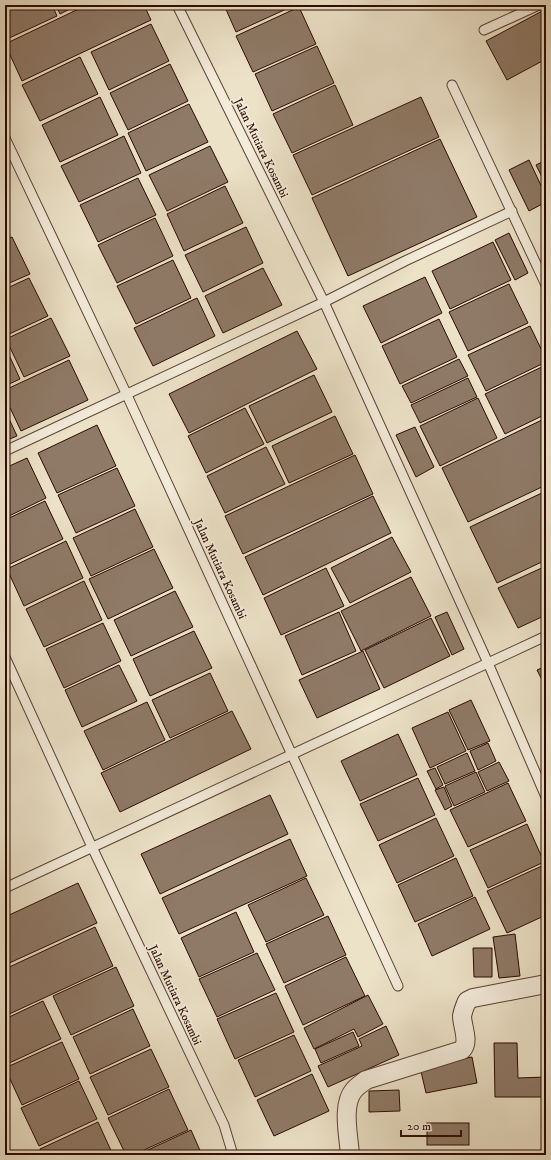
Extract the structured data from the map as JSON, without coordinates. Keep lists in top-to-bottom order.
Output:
{
  "streets": {
    "lane": ["Jalan Mutiara Kosambi"]
  },
  "scale_bar": "20 m"
}
